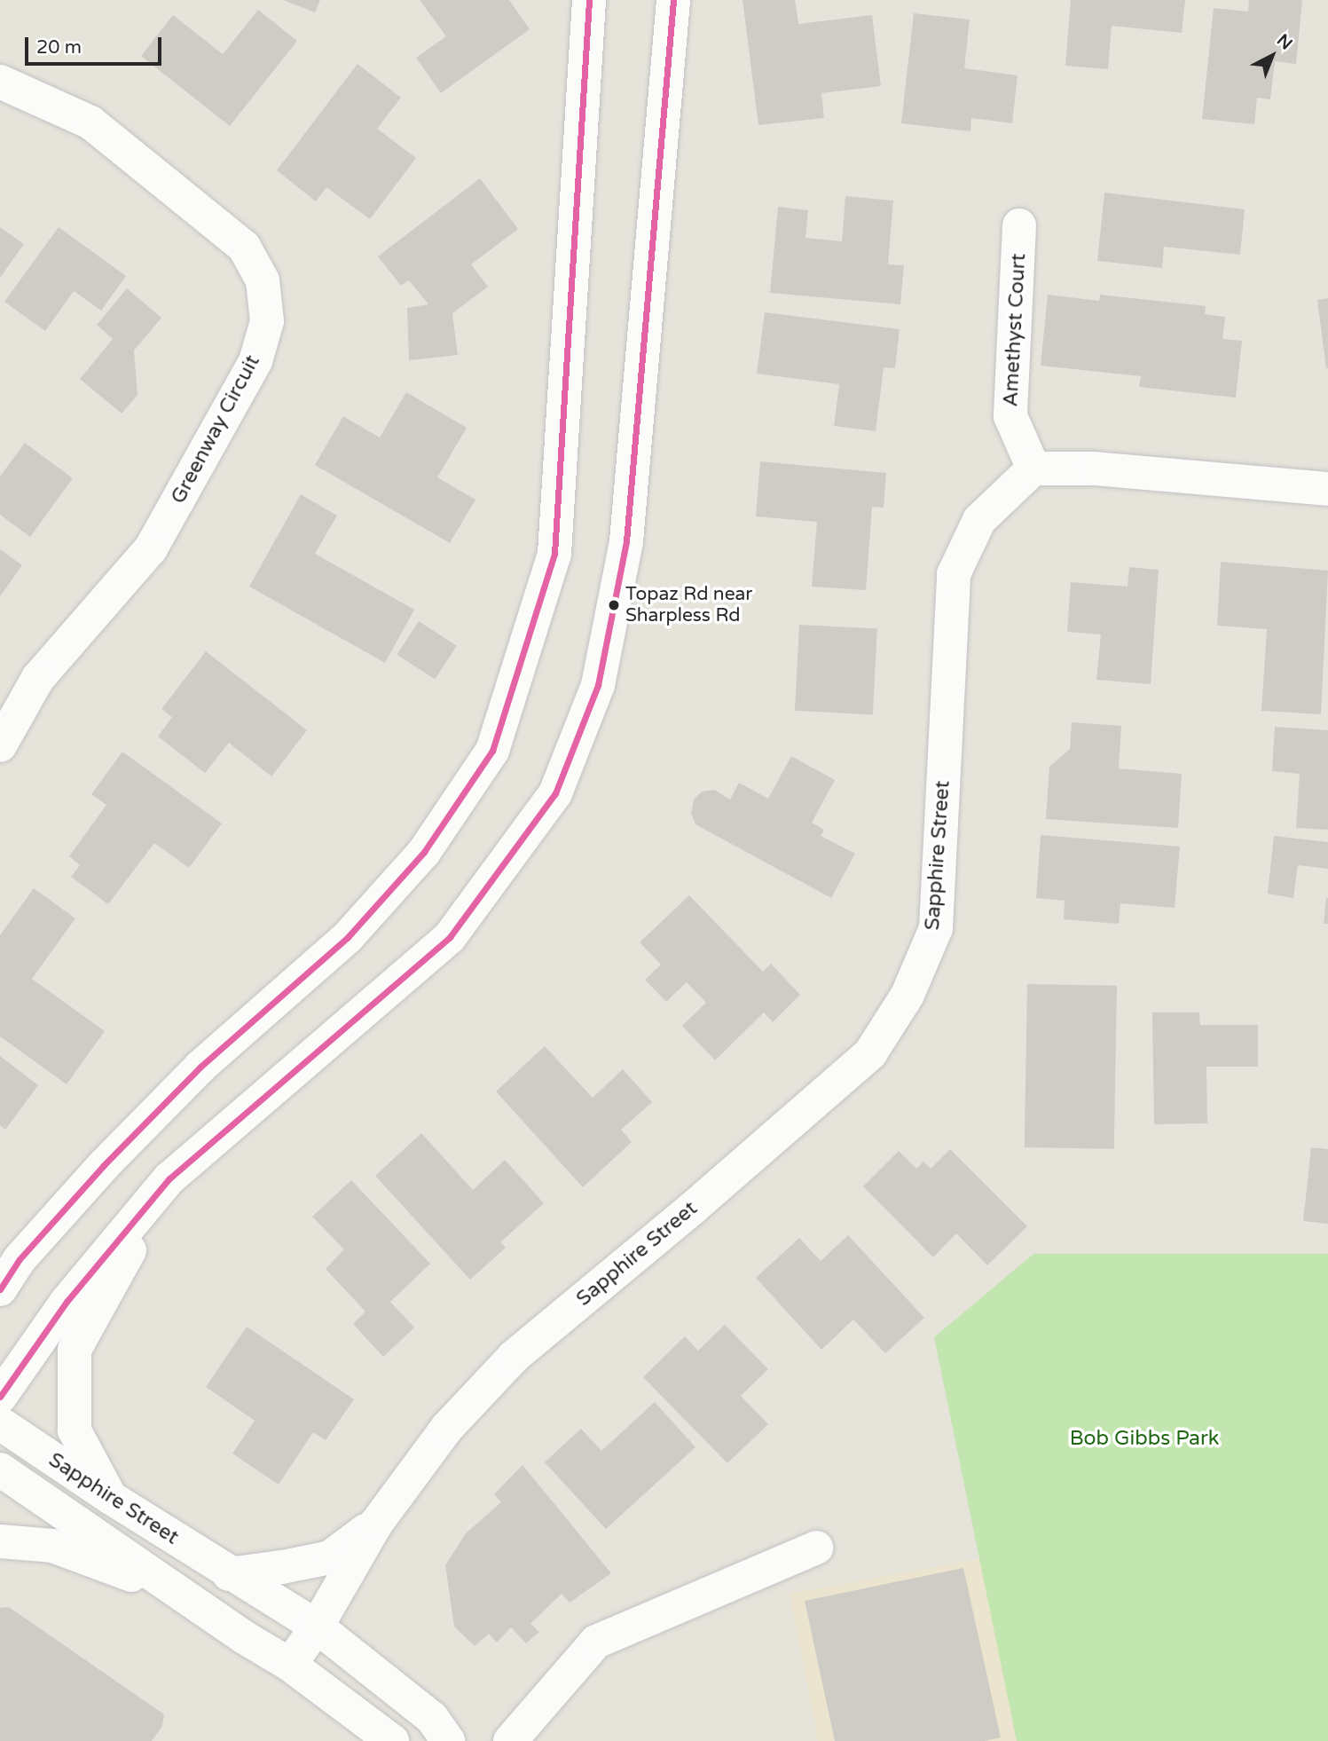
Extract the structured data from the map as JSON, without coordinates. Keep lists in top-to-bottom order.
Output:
{
  "streets": {
    "street": ["Amethyst Court", "Greenway Circuit", "Sapphire Street"]
  },
  "crossings": [
    ["Amethyst Court", "Sapphire Street"]
  ],
  "parks": ["Bob Gibbs Park"],
  "places": ["Topaz Rd near Sharpless Rd"],
  "scale_bar": "20 m",
  "north": "top right"
}
